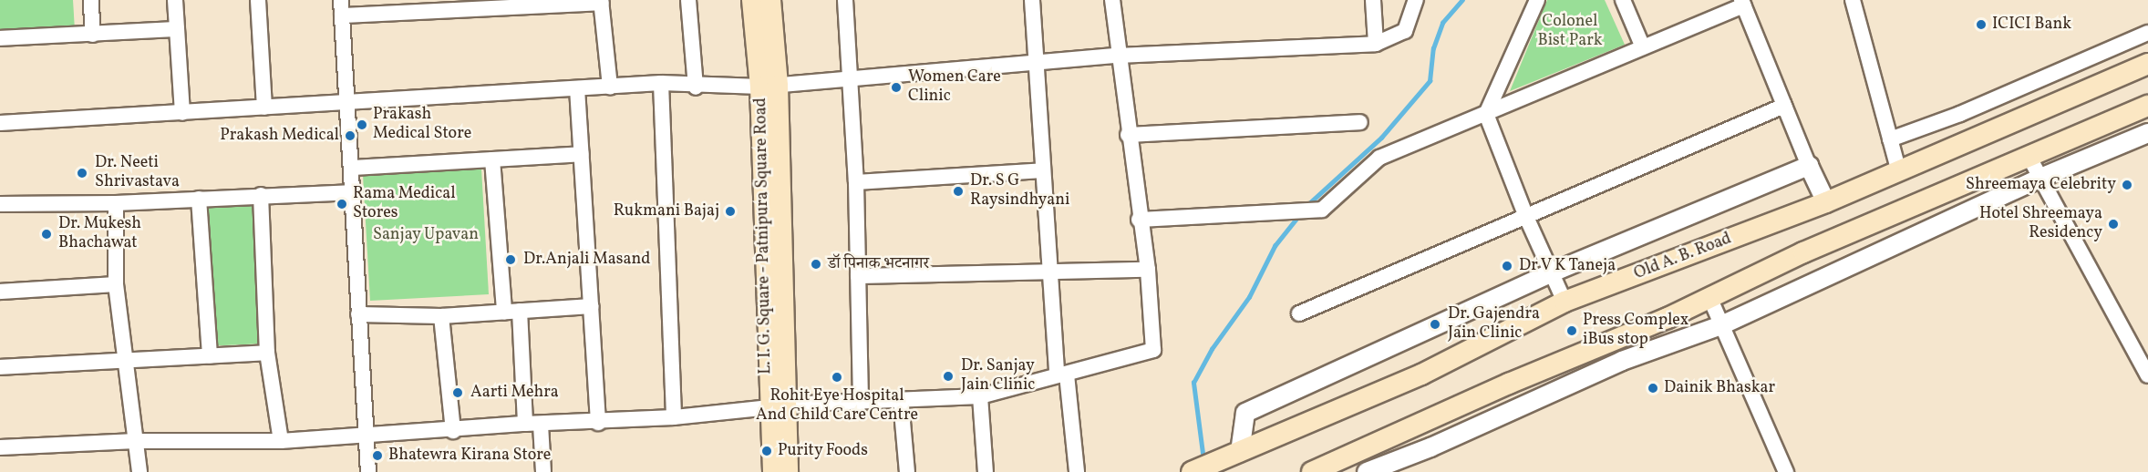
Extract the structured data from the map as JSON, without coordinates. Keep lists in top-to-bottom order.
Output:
{
  "streets": {
    "main road": ["L. I. G. Square - Patnipura Square Road", "Old A. B. Road"]
  },
  "parks": ["Colonel Bist Park", "Sanjay Upavan"],
  "places": [
    "ICICI Bank",
    "Women Care Clinic",
    "Prakash Medical Store",
    "Prakash Medical",
    "Dr. Neeti Shrivastava",
    "Shreemaya Celebrity",
    "Dr. S G Raysindhyani",
    "Rama Medical Stores",
    "Rukmani Bajaj",
    "Hotel Shreemaya Residency",
    "Dr. Mukesh Bhachawat",
    "Dr.Anjali Masand",
    "डॉ पिनाक भटनागर",
    "Dr V K Taneja",
    "Dr. Gajendra Jain Clinic",
    "Press Complex iBus stop",
    "Dr. Sanjay Jain Clinic",
    "Rohit Eye Hospital And Child Care Centre",
    "Dainik Bhaskar",
    "Aarti Mehra",
    "Purity Foods",
    "Bhatewra Kirana Store"
  ]
}
